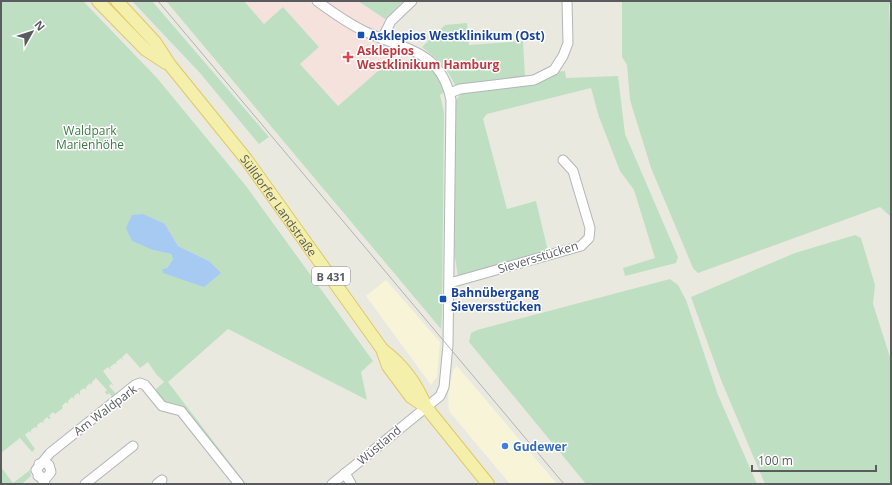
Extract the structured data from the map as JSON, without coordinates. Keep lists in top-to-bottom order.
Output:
{
  "streets": {
    "main road": ["Sülldorfer Landstraße", "B 431"],
    "street": ["Sieversstücken", "Am Waldpark", "Wüstland"]
  },
  "crossings": [
    ["Sülldorfer Landstraße", "Wüstland"]
  ],
  "parks": ["Waldpark Marienhöhe"],
  "places": {
    "transit": ["Asklepios Westklinikum (Ost)", "Bahnübergang Sieversstücken"],
    "health": ["Asklepios Westklinikum Hamburg"],
    "other": ["Gudewer"]
  },
  "scale_bar": "100 m",
  "north": "top right"
}
